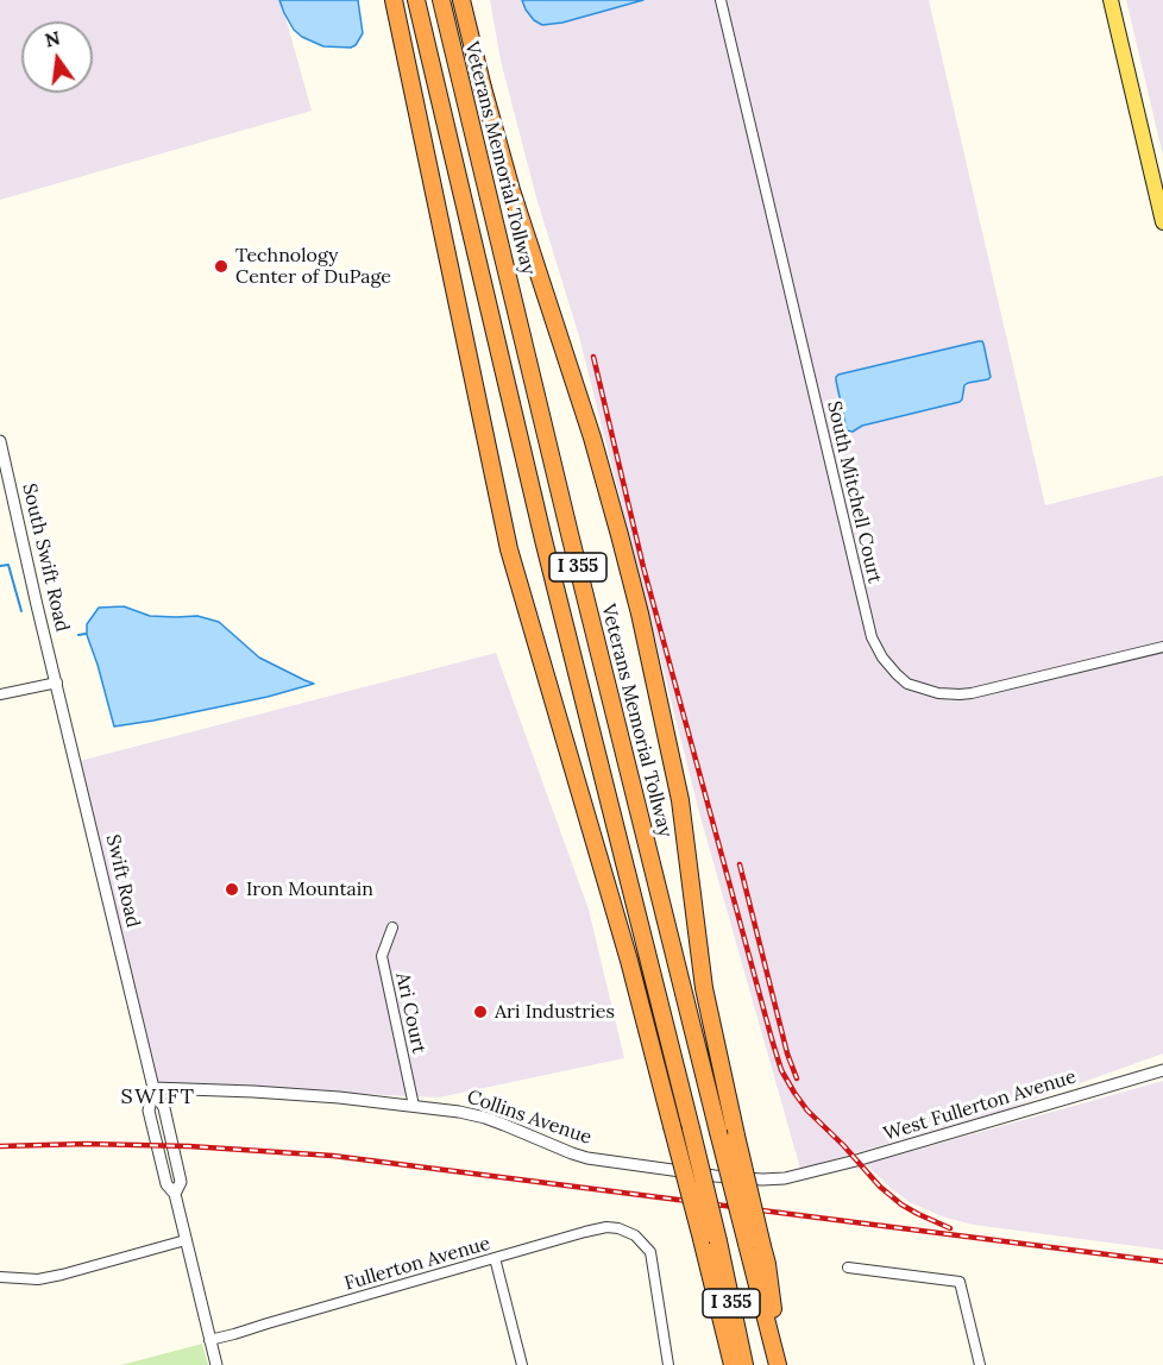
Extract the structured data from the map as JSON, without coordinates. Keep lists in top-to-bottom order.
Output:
{
  "streets": {
    "highway": ["Veterans Memorial Tollway", "I 355"],
    "street": [
      "South Mitchell Court",
      "South Swift Road",
      "Swift Road",
      "Ari Court",
      "West Fullerton Avenue",
      "Collins Avenue",
      "Fullerton Avenue"
    ]
  },
  "crossings": [
    ["South Swift Road", "Swift Road"],
    ["Swift Road", "Collins Avenue"],
    ["Swift Road", "Fullerton Avenue"],
    ["Ari Court", "Collins Avenue"],
    ["West Fullerton Avenue", "Collins Avenue"]
  ],
  "districts": ["SWIFT"],
  "places": ["Technology Center of DuPage", "Iron Mountain", "Ari Industries"],
  "north": "top"
}
